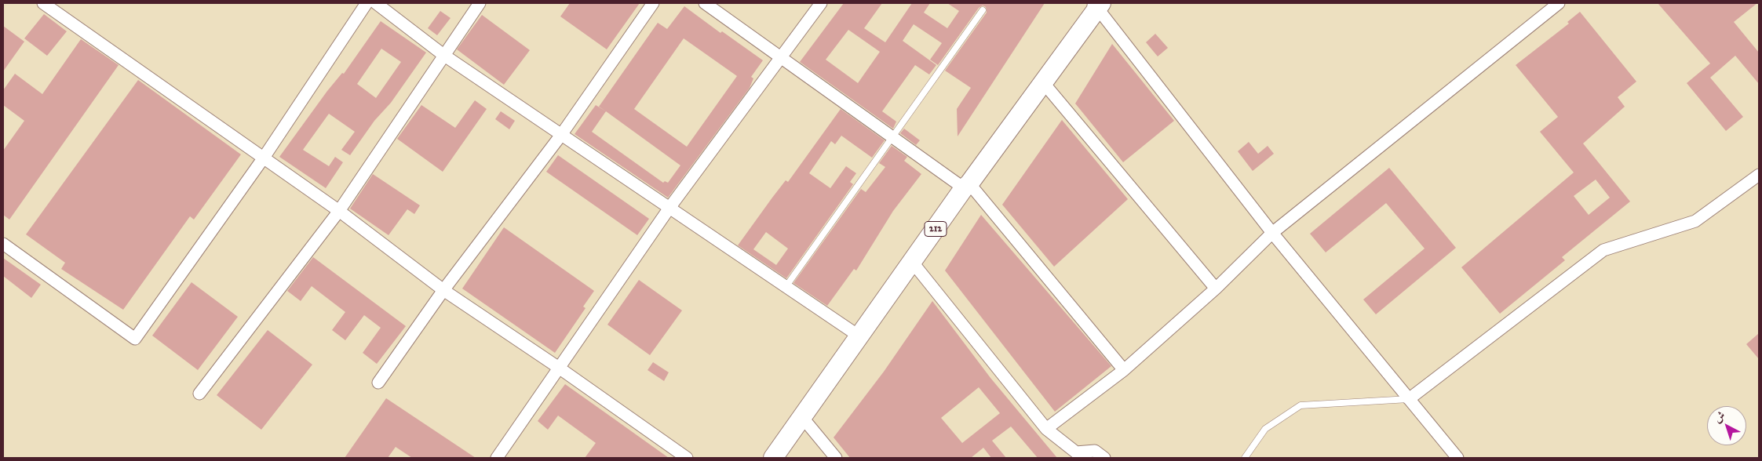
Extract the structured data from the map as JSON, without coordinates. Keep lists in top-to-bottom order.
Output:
{
  "streets": {
    "main road": ["212"]
  },
  "north": "top left"
}
